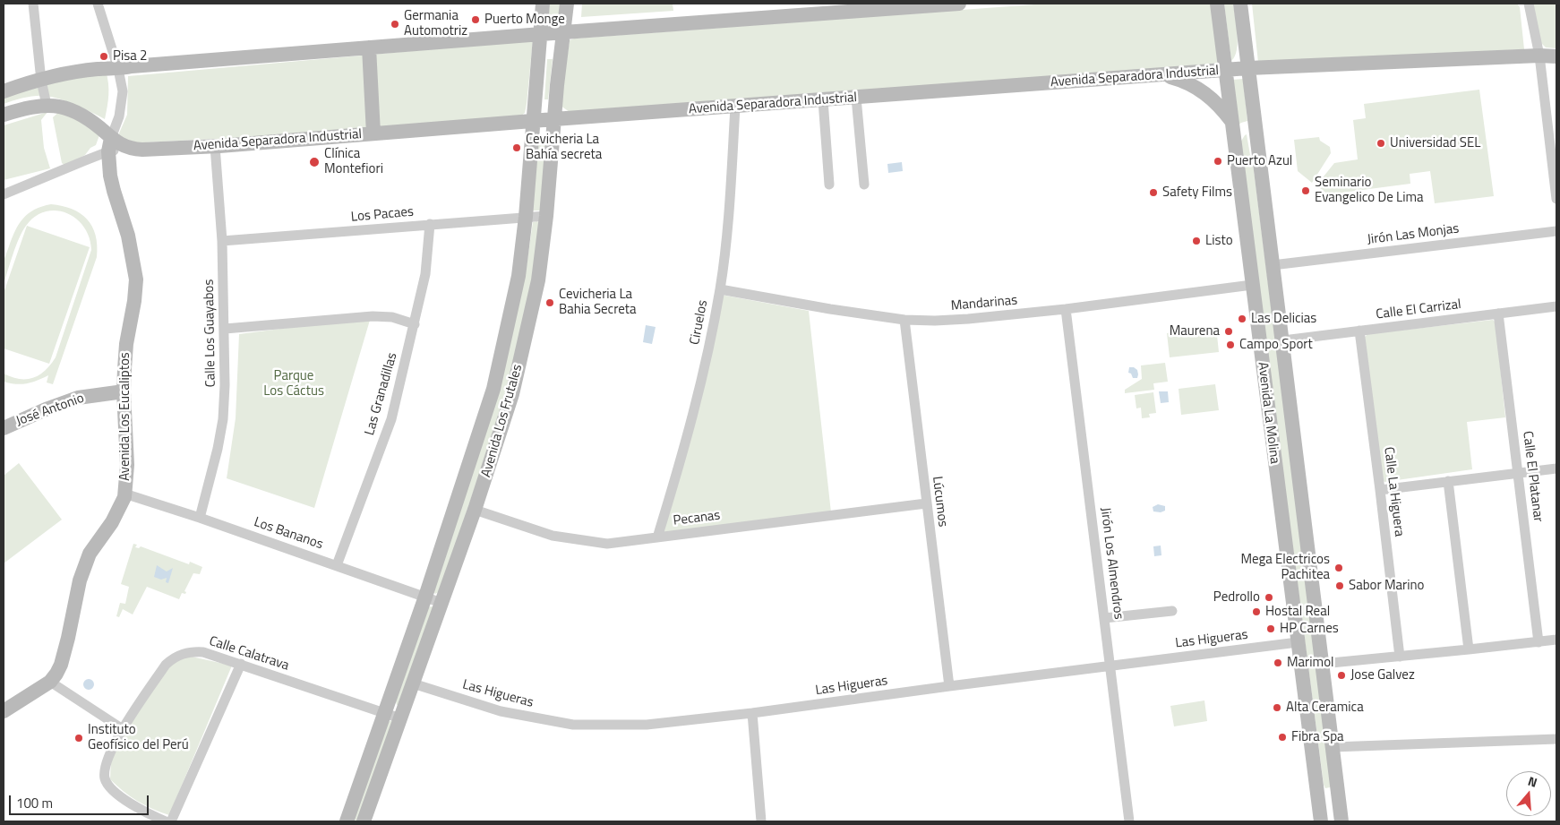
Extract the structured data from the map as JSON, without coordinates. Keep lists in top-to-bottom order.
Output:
{
  "streets": {
    "main road": [
      "Avenida Separadora Industrial",
      "José Antonio",
      "Avenida La Molina",
      "Avenida Los Eucaliptos",
      "Avenida Los Frutales"
    ],
    "street": [
      "Los Pacaes",
      "Jirón Las Monjas",
      "Mandarinas",
      "Calle El Carrizal",
      "Ciruelos",
      "Calle Los Guayabos",
      "Las Granadillas",
      "Calle El Platanar",
      "Calle La Higuera",
      "Lúcumos",
      "Pecanas",
      "Los Bananos",
      "Jirón Los Almendros",
      "Las Higueras",
      "Calle Calatrava"
    ]
  },
  "crossings": [
    ["Avenida Separadora Industrial", "Ciruelos"],
    ["Avenida Separadora Industrial", "Calle Los Guayabos"],
    ["Avenida Separadora Industrial", "Avenida La Molina"],
    ["Avenida Separadora Industrial", "Avenida Los Eucaliptos"],
    ["Avenida Separadora Industrial", "Avenida Los Frutales"],
    ["Los Pacaes", "Calle Los Guayabos"],
    ["Los Pacaes", "Las Granadillas"],
    ["Los Pacaes", "Avenida Los Frutales"],
    ["Jirón Las Monjas", "Avenida La Molina"],
    ["Mandarinas", "Ciruelos"],
    ["Mandarinas", "Avenida La Molina"],
    ["Mandarinas", "Lúcumos"],
    ["Mandarinas", "Jirón Los Almendros"],
    ["Calle El Carrizal", "Avenida La Molina"],
    ["Calle El Carrizal", "Calle El Platanar"],
    ["Calle El Carrizal", "Calle La Higuera"],
    ["Ciruelos", "Pecanas"],
    ["Calle Los Guayabos", "Los Bananos"],
    ["Las Granadillas", "Los Bananos"],
    ["José Antonio", "Avenida Los Eucaliptos"],
    ["Avenida La Molina", "Las Higueras"],
    ["Avenida Los Eucaliptos", "Los Bananos"],
    ["Avenida Los Frutales", "Pecanas"],
    ["Avenida Los Frutales", "Los Bananos"],
    ["Avenida Los Frutales", "Las Higueras"],
    ["Avenida Los Frutales", "Calle Calatrava"],
    ["Lúcumos", "Pecanas"],
    ["Lúcumos", "Las Higueras"],
    ["Jirón Los Almendros", "Las Higueras"]
  ],
  "parks": ["Parque Los Cáctus"],
  "places": [
    "Puerto Monge",
    "Germania Automotriz",
    "Pisa 2",
    "Universidad SEL",
    "Cevicheria La Bahía secreta",
    "Puerto Azul",
    "Clínica Montefiori",
    "Seminario Evangelico De Lima",
    "Safety Films",
    "Listo",
    "Cevicheria La Bahia Secreta",
    "Las Delicias",
    "Maurena",
    "Campo Sport",
    "Mega Electricos Pachitea",
    "Sabor Marino",
    "Pedrollo",
    "Hostal Real",
    "HP Carnes",
    "Marimol",
    "Jose Galvez",
    "Alta Ceramica",
    "Fibra Spa",
    "Instituto Geofísico del Perú"
  ],
  "scale_bar": "100 m",
  "north": "top"
}
